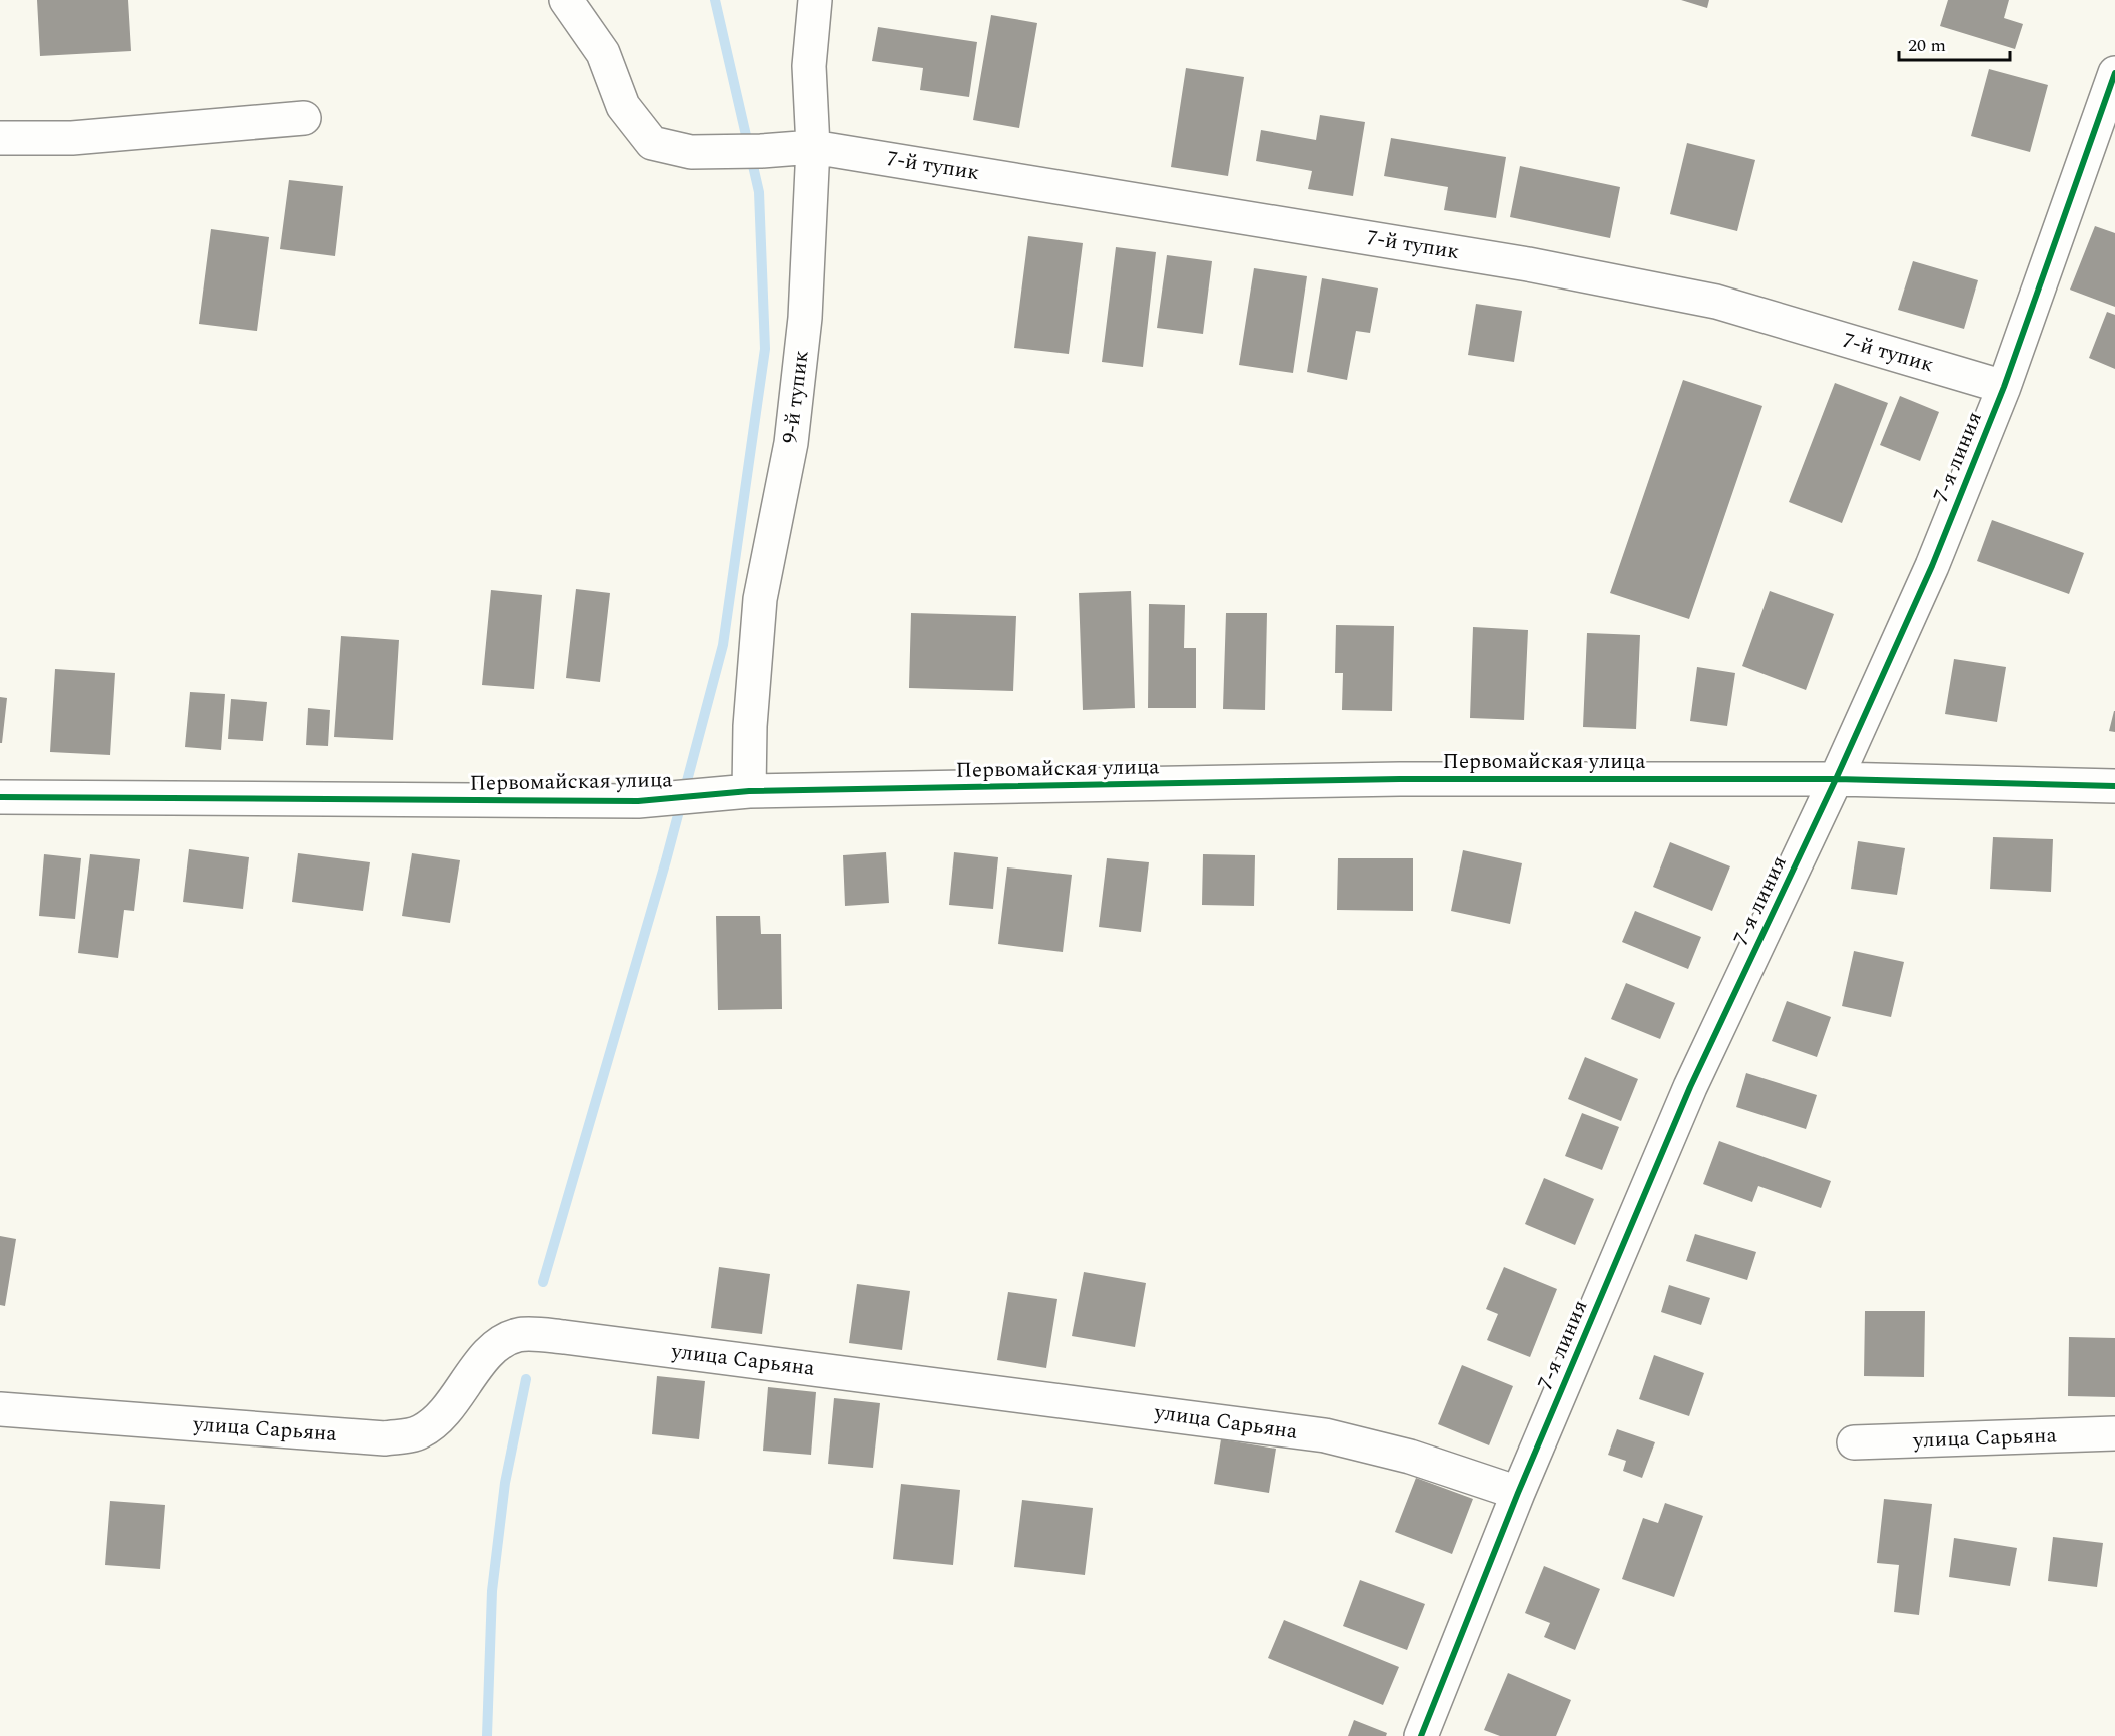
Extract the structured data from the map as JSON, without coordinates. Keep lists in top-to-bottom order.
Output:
{
  "streets": {
    "street": [
      "7-й тупик",
      "9-й тупик",
      "7-я линия",
      "Первомайская улица",
      "улица Сарьяна"
    ]
  },
  "crossings": [
    ["7-й тупик", "9-й тупик"],
    ["7-й тупик", "7-я линия"],
    ["9-й тупик", "Первомайская улица"],
    ["7-я линия", "Первомайская улица"],
    ["7-я линия", "улица Сарьяна"]
  ],
  "scale_bar": "20 m"
}
